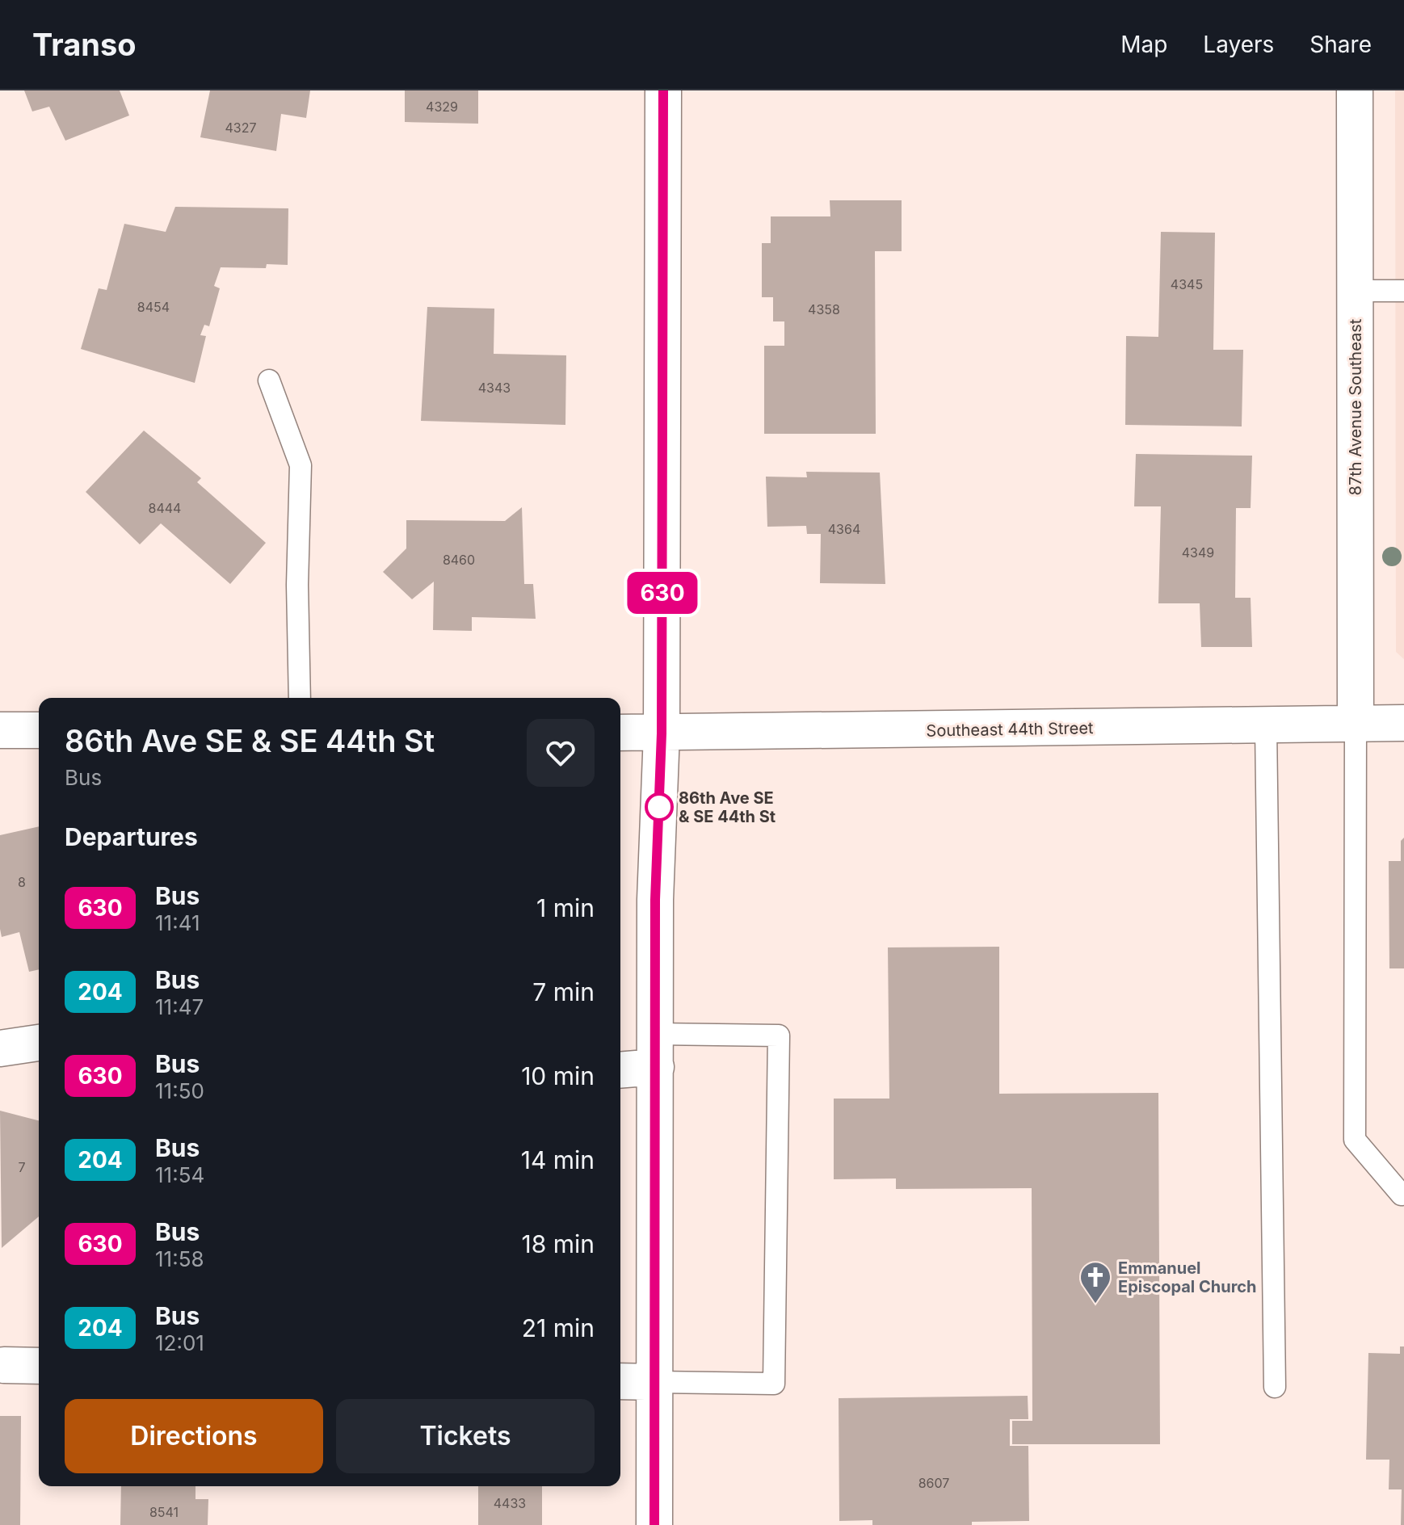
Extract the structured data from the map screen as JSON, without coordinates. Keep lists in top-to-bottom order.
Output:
{
  "streets": {
    "street": ["87th Avenue Southeast", "Southeast 44th Street"]
  },
  "crossings": [
    ["87th Avenue Southeast", "Southeast 44th Street"]
  ],
  "places": {
    "other": ["86th Ave SE & SE 44th St"],
    "church": ["Emmanuel Episcopal Church"]
  },
  "lines": ["bus line 630"],
  "house_numbers": [
    "4329",
    "4327",
    "4345",
    "8454",
    "4358",
    "4343",
    "8444",
    "4364",
    "4349",
    "8460",
    "8",
    "7",
    "8607",
    "4433",
    "8541"
  ],
  "page": {
    "header": "Transo",
    "nav": ["Map", "Layers", "Share"],
    "on_map": "630",
    "heading": [
      ["86th Ave SE & SE 44th St", "Bus"],
      "Departures"
    ],
    "list": [
      {
        "mark": "630",
        "name": "Bus",
        "note": "11:41",
        "value": "1 min"
      },
      {
        "mark": "204",
        "name": "Bus",
        "note": "11:47",
        "value": "7 min"
      },
      {
        "mark": "630",
        "name": "Bus",
        "note": "11:50",
        "value": "10 min"
      },
      {
        "mark": "204",
        "name": "Bus",
        "note": "11:54",
        "value": "14 min"
      },
      {
        "mark": "630",
        "name": "Bus",
        "note": "11:58",
        "value": "18 min"
      },
      {
        "mark": "204",
        "name": "Bus",
        "note": "12:01",
        "value": "21 min"
      }
    ],
    "buttons": ["Directions", "Tickets"]
  }
}
